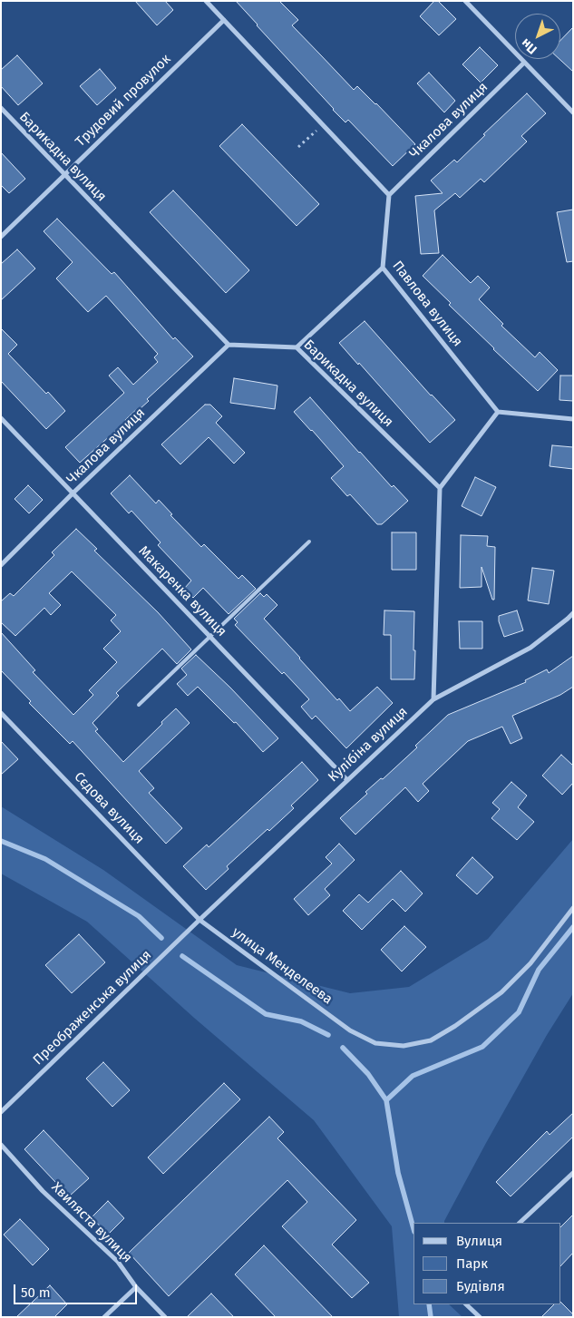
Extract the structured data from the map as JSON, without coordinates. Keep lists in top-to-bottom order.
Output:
{
  "streets": {
    "street": [
      "Трудовий провулок",
      "Чкалова вулиця",
      "Барикадна вулиця",
      "Павлова вулиця",
      "Макаренка вулиця",
      "Кулібіна вулиця",
      "Сєдова вулиця",
      "улица Менделеева",
      "Преображенська вулиця",
      "Хвиляста вулиця"
    ]
  },
  "crossings": [
    ["Трудовий провулок", "Барикадна вулиця"],
    ["Чкалова вулиця", "Барикадна вулиця"],
    ["Чкалова вулиця", "Павлова вулиця"],
    ["Чкалова вулиця", "Макаренка вулиця"],
    ["Макаренка вулиця", "Кулібіна вулиця"],
    ["Кулібіна вулиця", "Сєдова вулиця"],
    ["Кулібіна вулиця", "улица Менделеева"],
    ["Кулібіна вулиця", "Преображенська вулиця"],
    ["Сєдова вулиця", "улица Менделеева"],
    ["Сєдова вулиця", "Преображенська вулиця"],
    ["улица Менделеева", "Преображенська вулиця"]
  ],
  "legend": ["Вулиця", "Парк", "Будівля"],
  "scale_bar": "50 m",
  "north": "bottom left"
}
